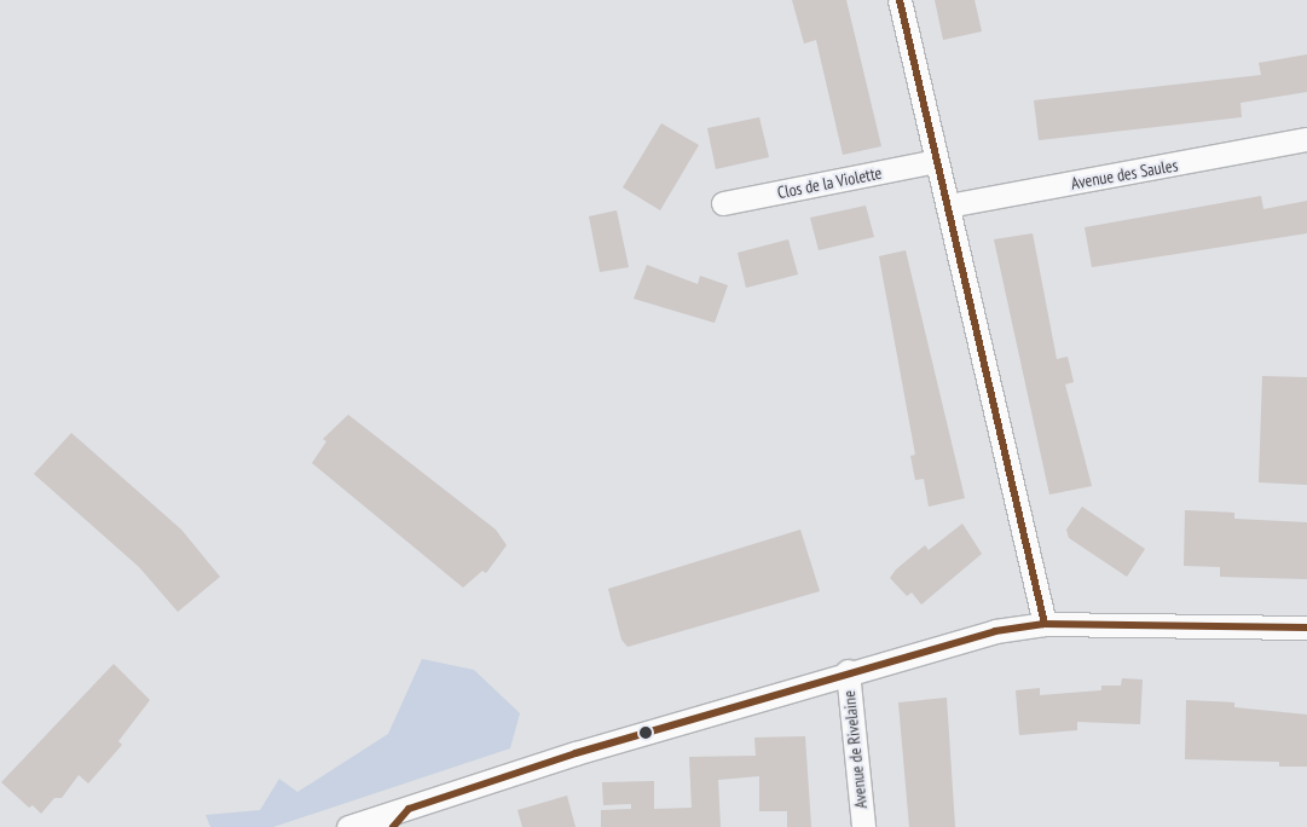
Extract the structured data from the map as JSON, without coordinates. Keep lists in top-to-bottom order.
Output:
{
  "streets": {
    "street": ["Avenue des Saules", "Clos de la Violette", "Avenue de Rivelaine"]
  }
}
